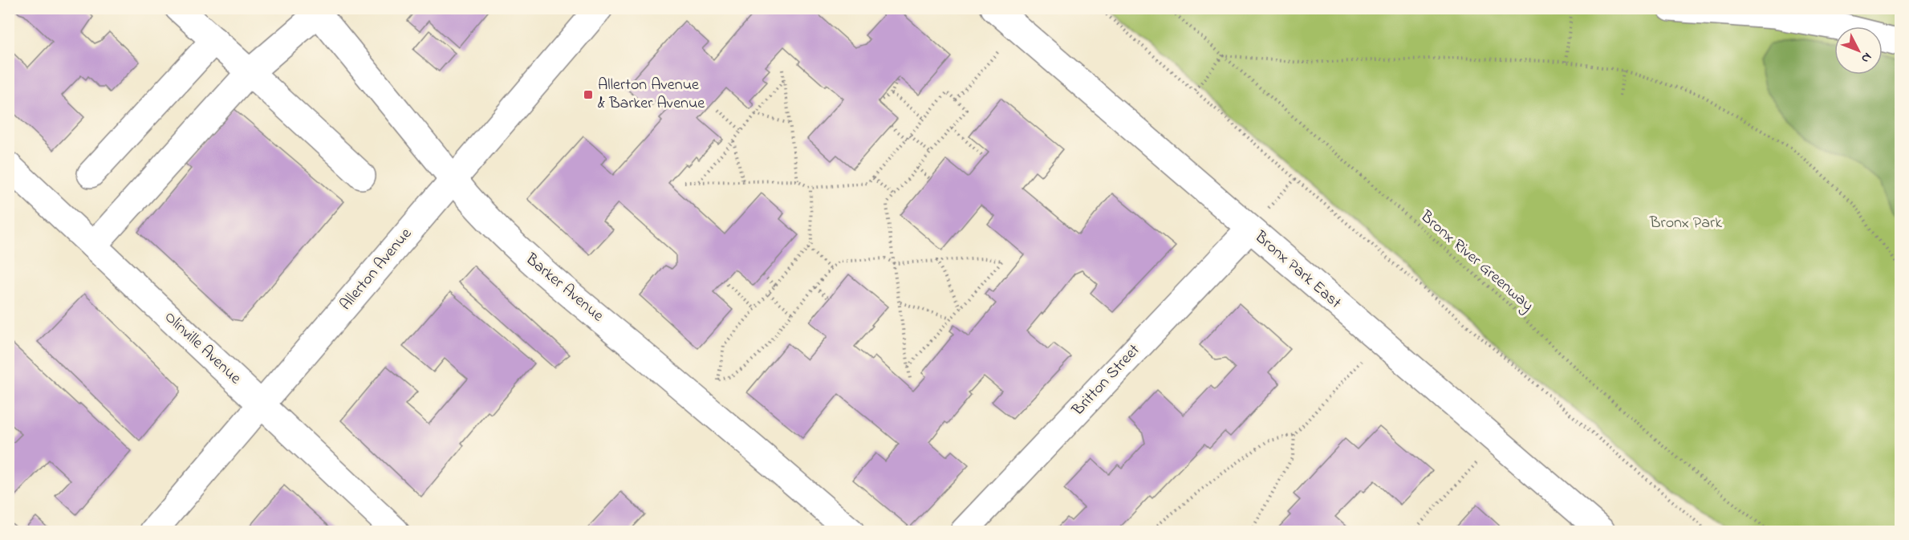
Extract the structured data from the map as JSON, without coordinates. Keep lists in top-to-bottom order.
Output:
{
  "streets": {
    "main road": [
      "Allerton Avenue",
      "Bronx Park East",
      "Barker Avenue",
      "Olinville Avenue",
      "Britton Street"
    ],
    "path": ["Bronx River Greenway"]
  },
  "crossings": [
    ["Allerton Avenue", "Barker Avenue"],
    ["Allerton Avenue", "Olinville Avenue"],
    ["Bronx Park East", "Britton Street"]
  ],
  "parks": ["Bronx Park"],
  "places": {
    "transit": ["Allerton Avenue & Barker Avenue"]
  },
  "north": "bottom right"
}
